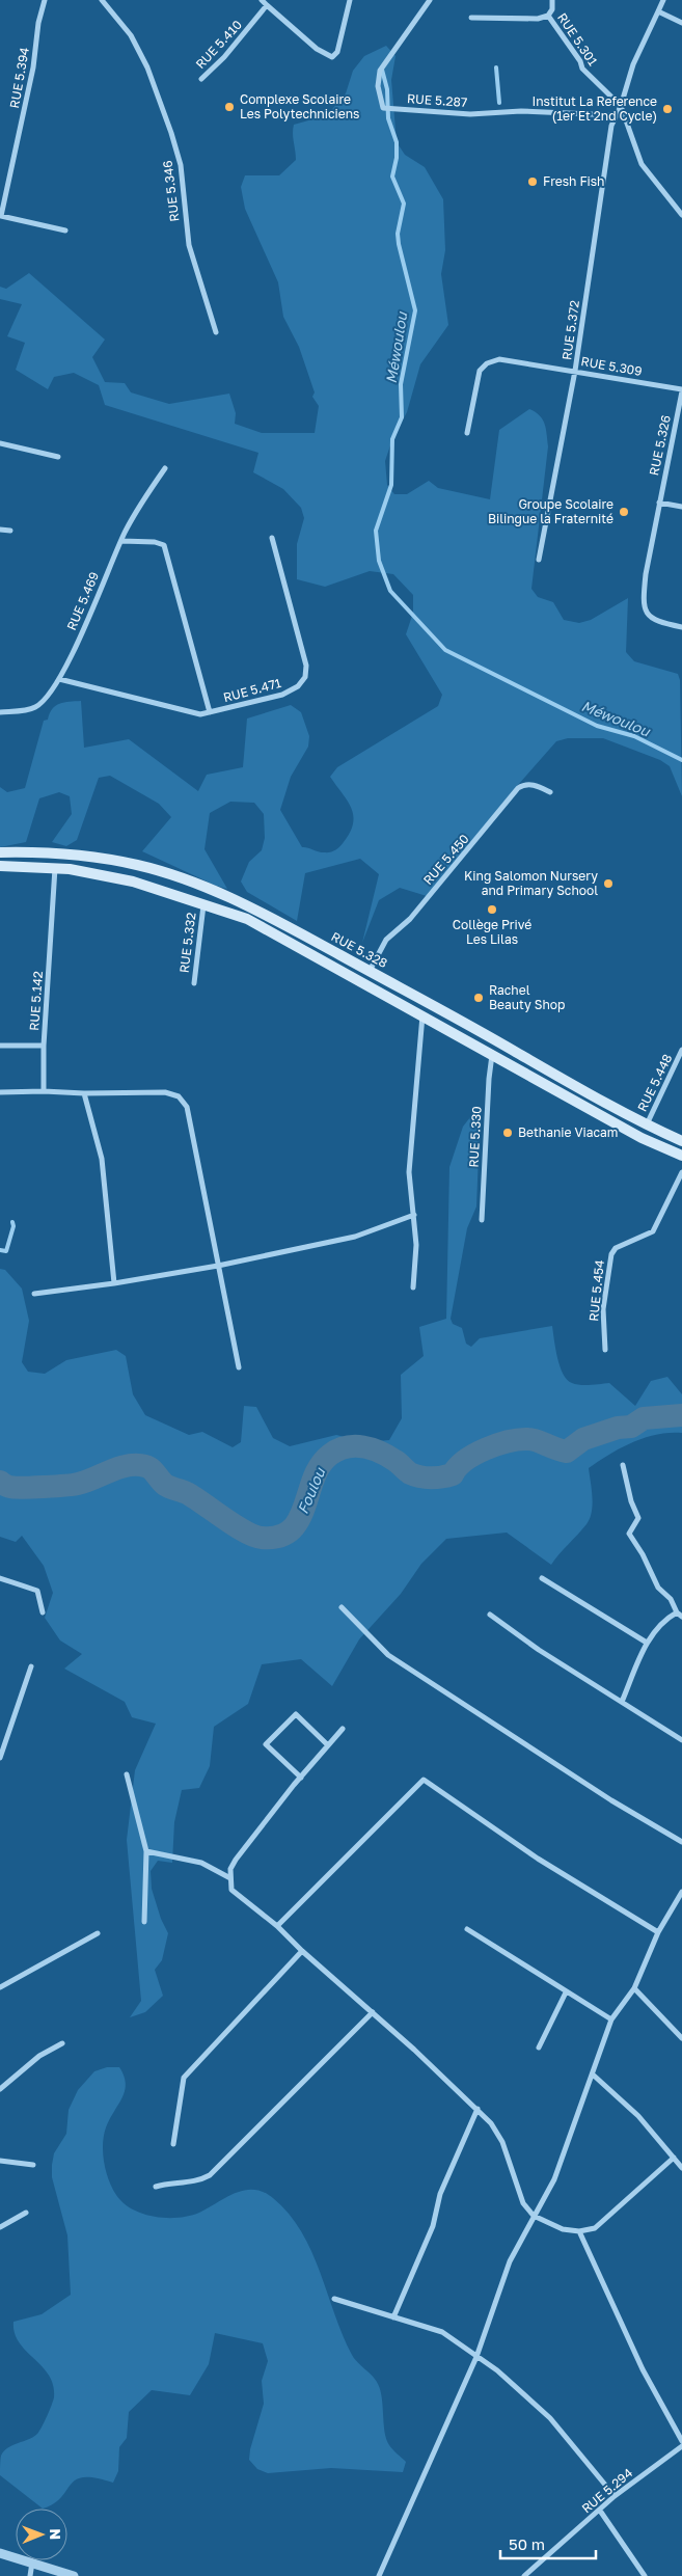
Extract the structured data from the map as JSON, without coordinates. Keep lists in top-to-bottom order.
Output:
{
  "streets": {
    "main road": ["RUE 5.328"],
    "street": [
      "RUE 5.301",
      "RUE 5.410",
      "RUE 5.394",
      "RUE 5.287",
      "RUE 5.346",
      "RUE 5.372",
      "RUE 5.309",
      "RUE 5.326",
      "RUE 5.469",
      "RUE 5.471",
      "RUE 5.450",
      "RUE 5.332",
      "RUE 5.142",
      "RUE 5.448",
      "RUE 5.330",
      "RUE 5.454",
      "RUE 5.294"
    ]
  },
  "crossings": [
    ["RUE 5.301", "RUE 5.372"],
    ["RUE 5.287", "RUE 5.372"],
    ["RUE 5.372", "RUE 5.309"],
    ["RUE 5.309", "RUE 5.326"],
    ["RUE 5.469", "RUE 5.471"],
    ["RUE 5.450", "RUE 5.328"],
    ["RUE 5.332", "RUE 5.328"],
    ["RUE 5.328", "RUE 5.142"],
    ["RUE 5.328", "RUE 5.448"],
    ["RUE 5.328", "RUE 5.330"]
  ],
  "water": ["Méwoulou", "Foulou"],
  "places": [
    "Complexe Scolaire Les Polytechniciens",
    "Institut La Reference (1er Et 2nd Cycle)",
    "Fresh Fish",
    "Groupe Scolaire Bilingue la Fraternité",
    "King Salomon Nursery and Primary School",
    "Collège Privé Les Lilas",
    "Rachel Beauty Shop",
    "Bethanie Viacam"
  ],
  "scale_bar": "50 m",
  "north": "right"
}
